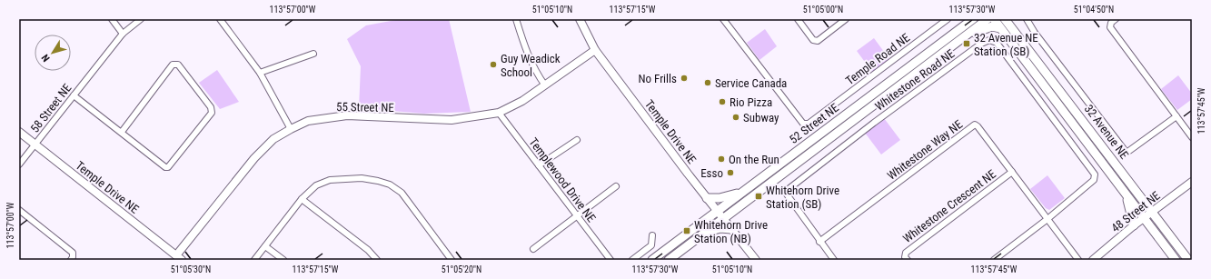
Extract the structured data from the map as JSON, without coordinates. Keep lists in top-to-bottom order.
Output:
{
  "streets": {
    "main road": ["52 Street NE", "32 Avenue NE"],
    "street": [
      "Temple Road NE",
      "Whitestone Road NE",
      "55 Street NE",
      "58 Street NE",
      "Temple Drive NE",
      "Whitestone Way NE",
      "Templewood Drive NE",
      "Whitestone Crescent NE",
      "48 Street NE"
    ]
  },
  "crossings": [
    ["Whitestone Road NE", "Whitestone Way NE"],
    ["55 Street NE", "Temple Drive NE"],
    ["55 Street NE", "Templewood Drive NE"],
    ["58 Street NE", "Temple Drive NE"],
    ["52 Street NE", "Temple Drive NE"],
    ["32 Avenue NE", "48 Street NE"],
    ["Whitestone Way NE", "Whitestone Crescent NE"]
  ],
  "places": {
    "transit": ["32 Avenue NE Station (SB)", "Whitehorn Drive Station (SB)", "Whitehorn Drive Station (NB)"],
    "other": [
      "Guy Weadick School",
      "No Frills",
      "Service Canada",
      "Rio Pizza",
      "Subway",
      "On the Run",
      "Esso"
    ]
  },
  "north": "bottom left",
  "coordinates": [
    "113°57'00\"W",
    "51°05'10\"N",
    "113°57'15\"W",
    "51°05'00\"N",
    "113°57'30\"W",
    "51°04'50\"N",
    "113°57'45\"W",
    "51°05'30\"N",
    "51°05'20\"N"
  ]
}
